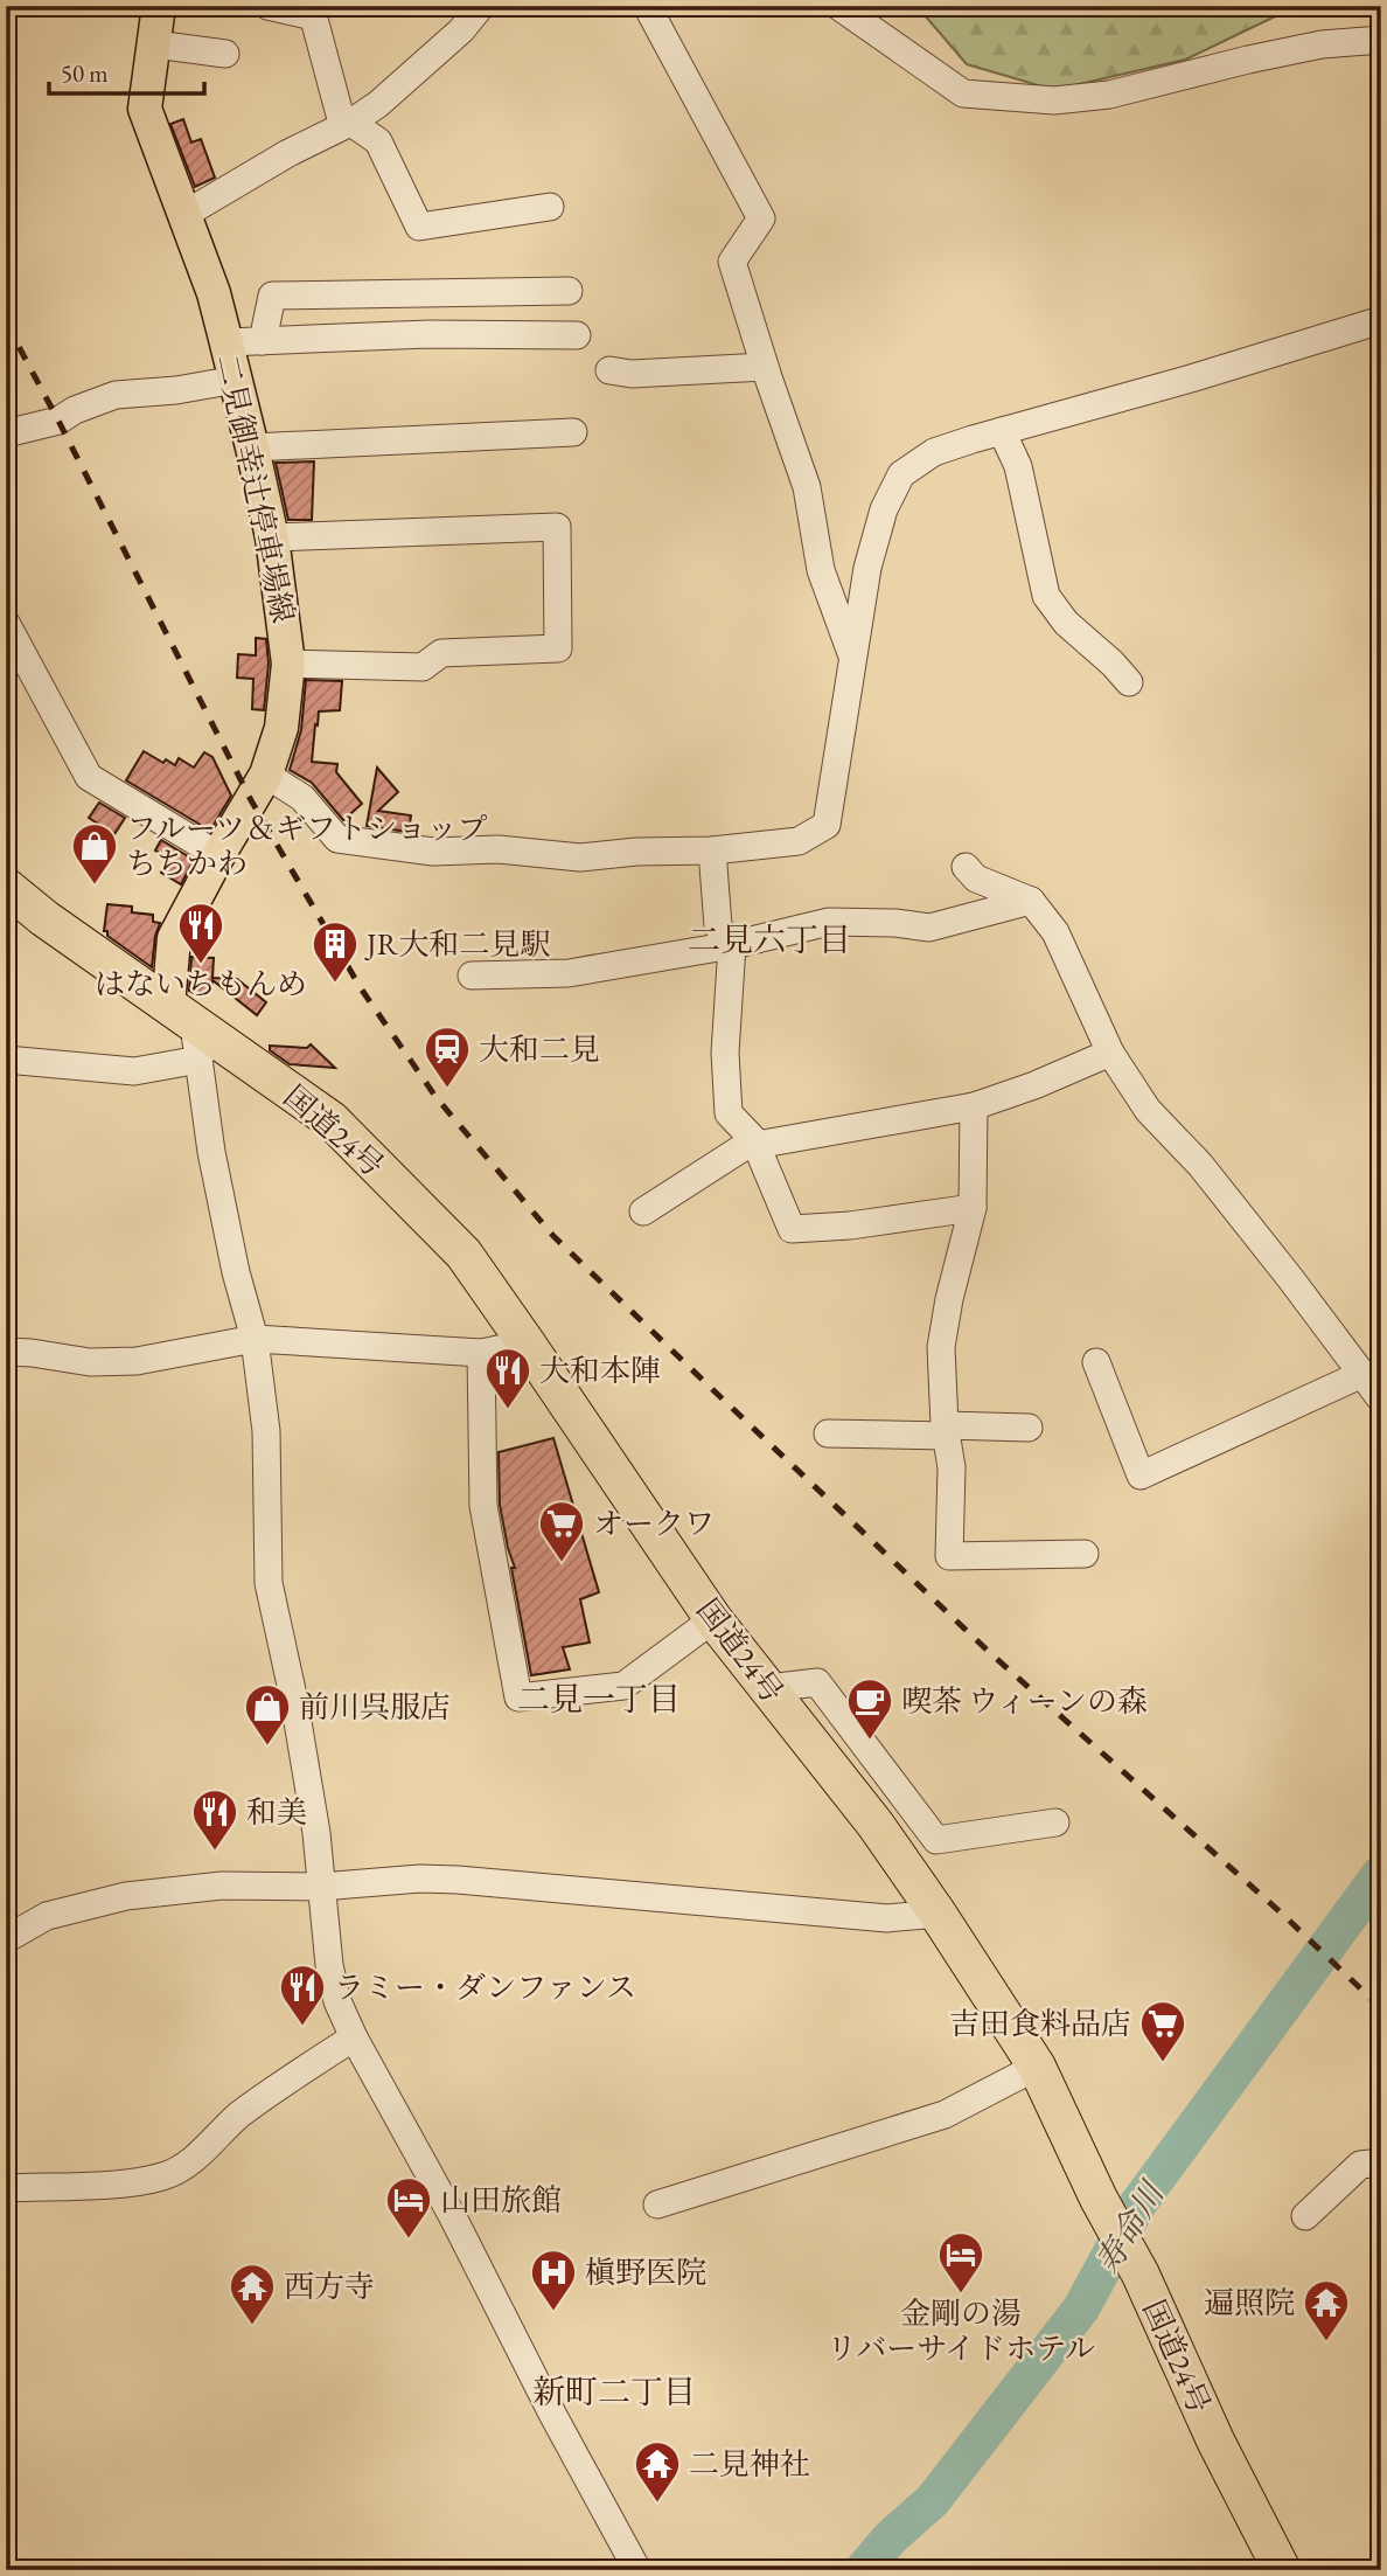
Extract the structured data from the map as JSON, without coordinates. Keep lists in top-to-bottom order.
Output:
{
  "streets": {
    "highway": ["国道24号"],
    "main road": ["二見御幸辻停車場線"]
  },
  "crossings": [
    ["二見御幸辻停車場線", "国道24号"]
  ],
  "districts": ["二見六丁目", "二見一丁目", "新町二丁目"],
  "water": ["寿命川"],
  "places": {
    "shop": ["フルーツ＆ギフトショップ ちちかわ", "前川呉服店"],
    "restaurant": [
      "はないちもんめ",
      "大和本陣",
      "和美",
      "ラミー・ダンファンス"
    ],
    "building": ["JR大和二見駅"],
    "station": ["大和二見"],
    "supermarket": ["オークワ", "吉田食料品店"],
    "cafe": ["喫茶 ウィーンの森"],
    "hotel": ["山田旅館", "金剛の湯 リバーサイドホテル"],
    "hospital": ["槇野医院"],
    "temple": ["西方寺", "遍照院", "二見神社"]
  },
  "scale_bar": "50 m"
}
